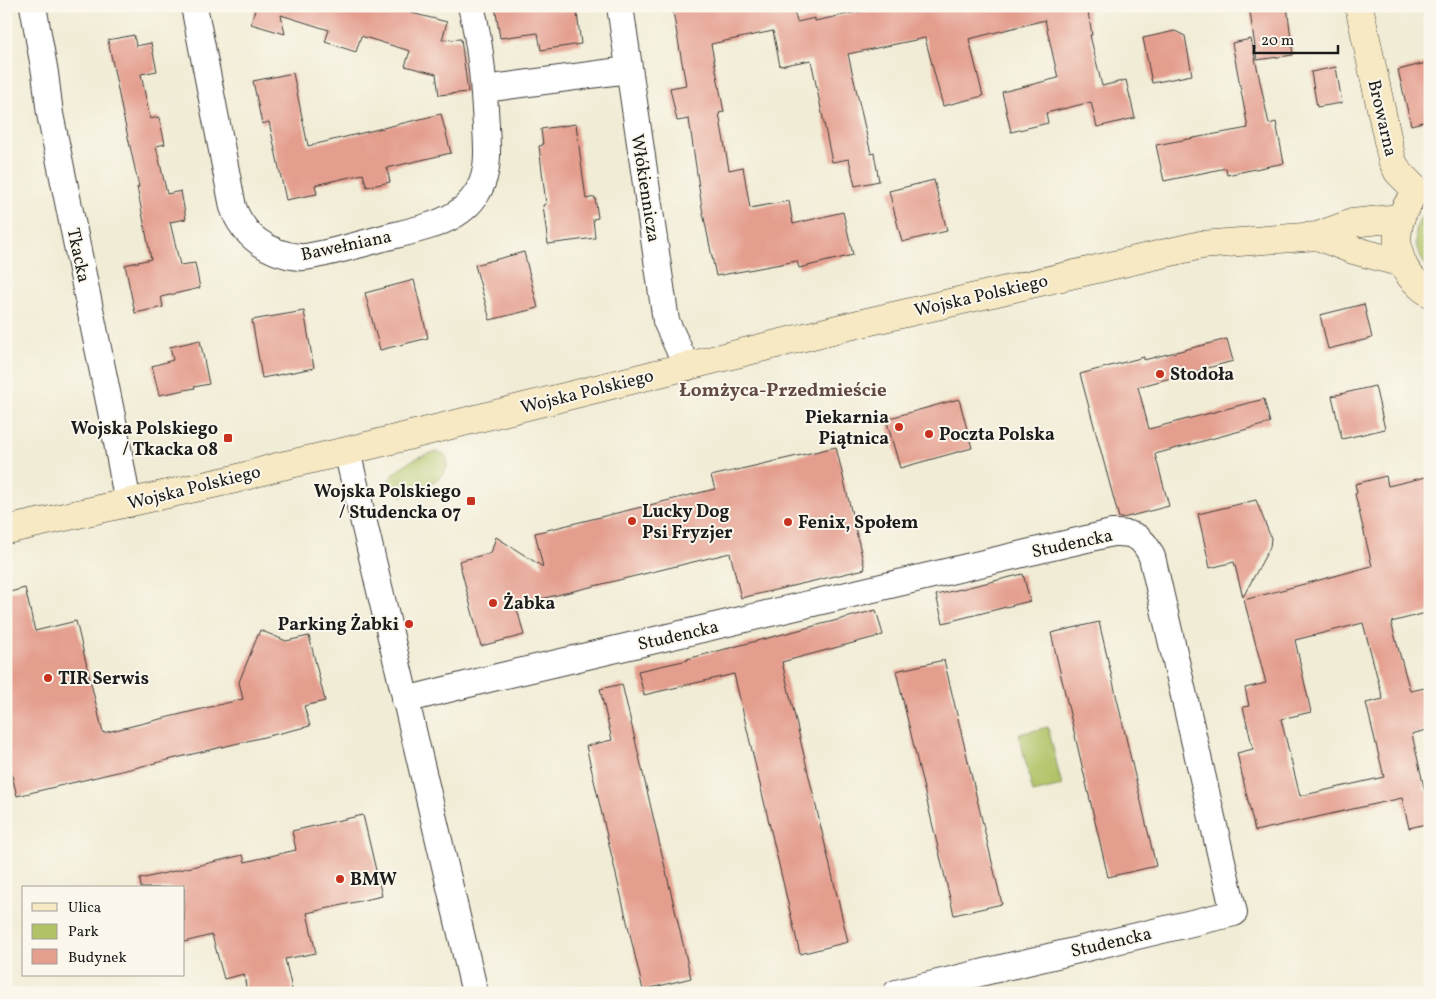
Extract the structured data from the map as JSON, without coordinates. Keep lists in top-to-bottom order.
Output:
{
  "streets": {
    "main road": ["Browarna", "Wojska Polskiego"],
    "street": [
      "Włókiennicza",
      "Bawełniana",
      "Tkacka",
      "Studencka"
    ]
  },
  "crossings": [
    ["Włókiennicza", "Wojska Polskiego"],
    ["Tkacka", "Wojska Polskiego"]
  ],
  "districts": ["Łomżyca-Przedmieście"],
  "places": {
    "other": [
      "Stodoła",
      "Piekarnia Piątnica",
      "Poczta Polska",
      "Lucky Dog Psi Fryzjer",
      "Fenix, Społem",
      "Żabka",
      "Parking Żabki",
      "TIR Serwis",
      "BMW"
    ],
    "transit": ["Wojska Polskiego / Tkacka 08", "Wojska Polskiego / Studencka 07"]
  },
  "legend": ["Ulica", "Park", "Budynek"],
  "scale_bar": "20 m"
}
